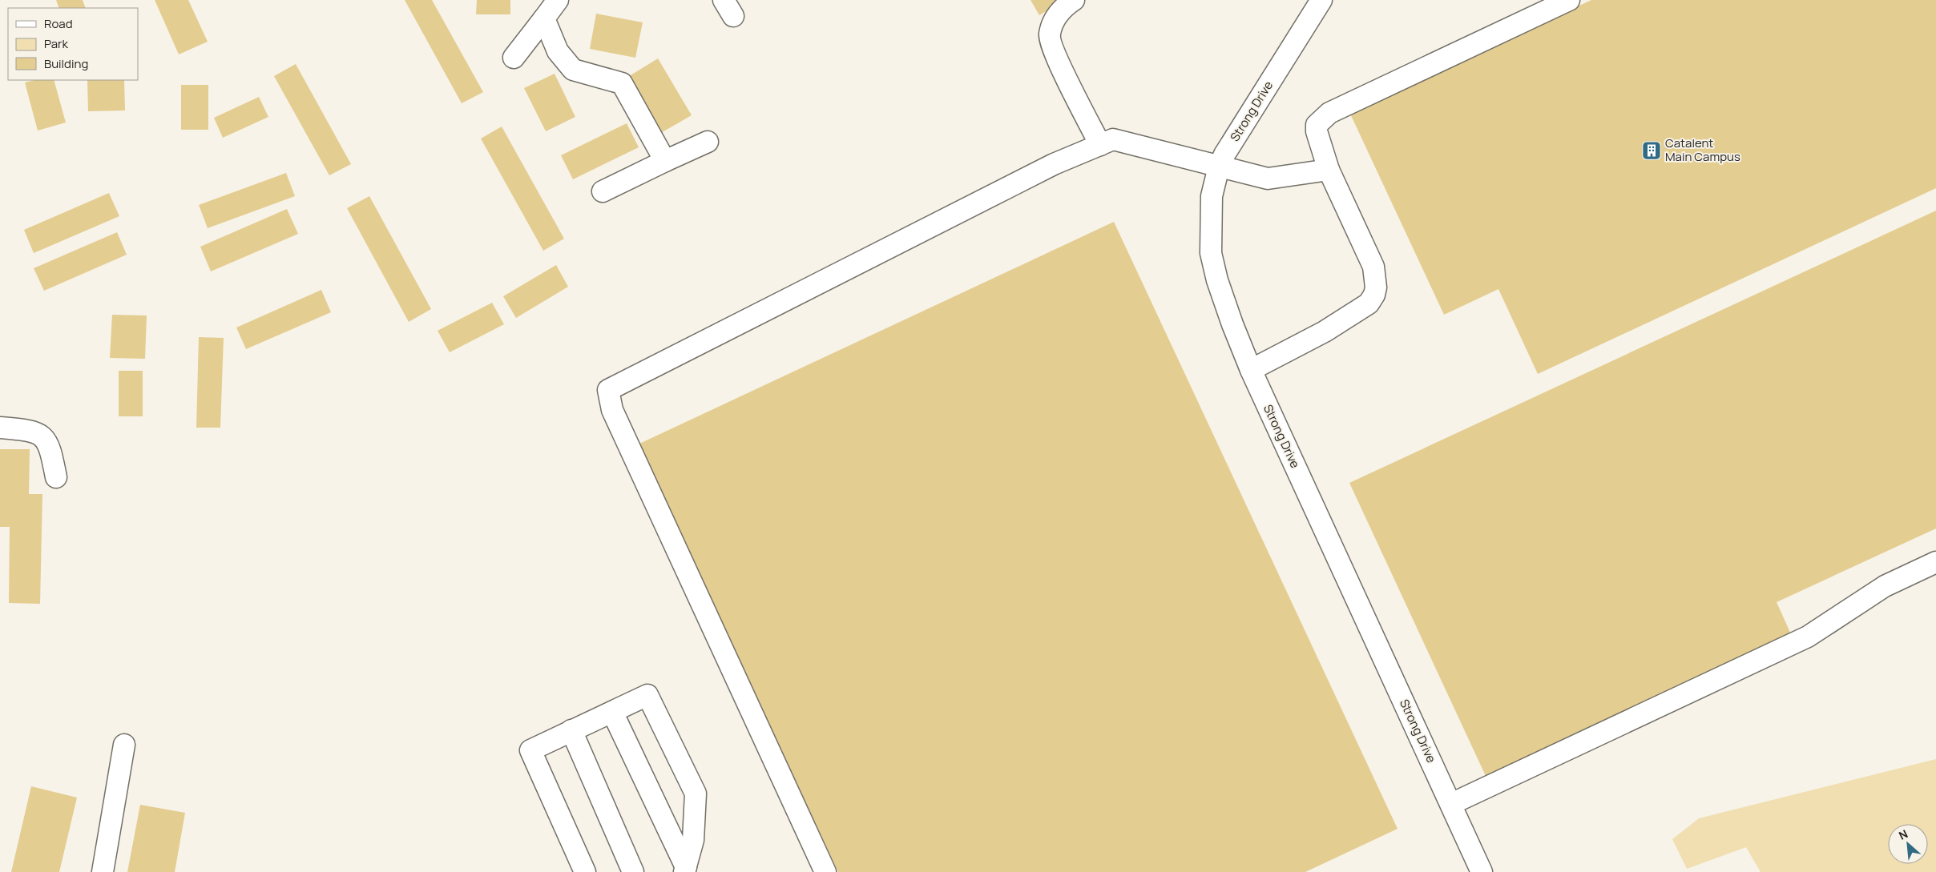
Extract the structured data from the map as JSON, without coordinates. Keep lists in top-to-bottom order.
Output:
{
  "streets": {
    "street": ["Strong Drive"]
  },
  "places": {
    "building": ["Catalent Main Campus"]
  },
  "legend": ["Road", "Park", "Building"],
  "north": "top left"
}
